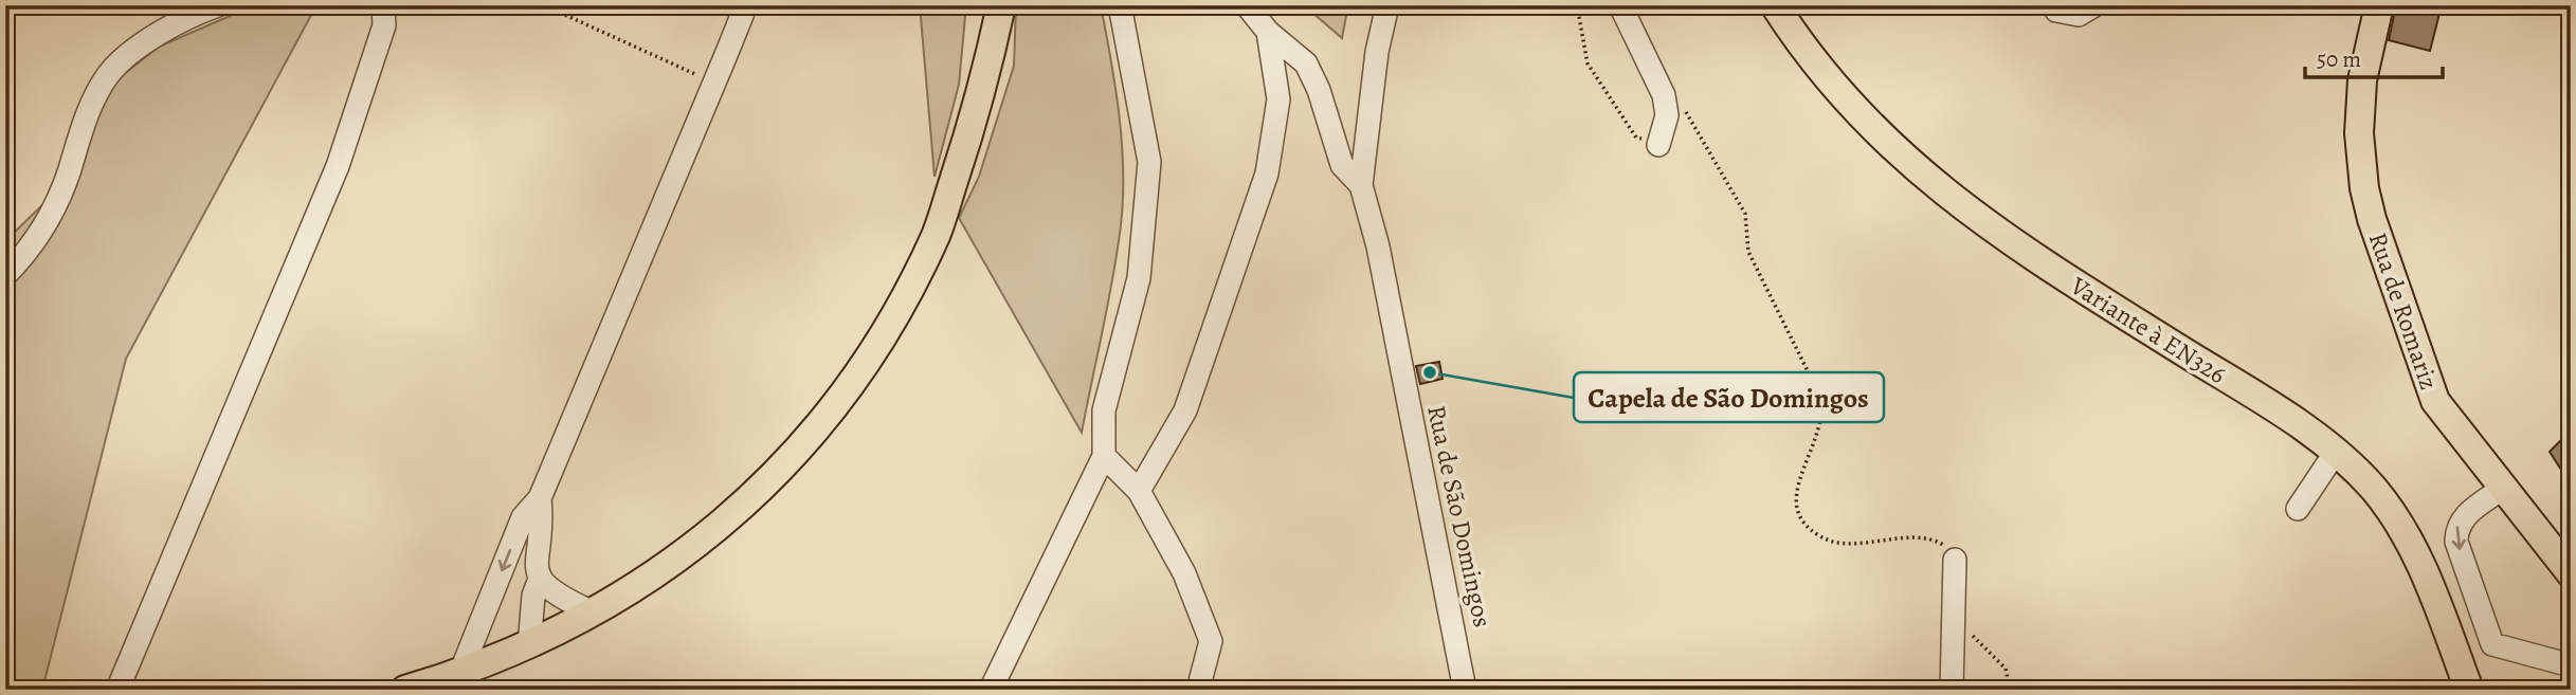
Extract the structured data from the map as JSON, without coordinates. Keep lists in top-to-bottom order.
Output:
{
  "streets": {
    "main road": ["Rua de Romariz", "Variante à EN326"],
    "street": ["Rua de São Domingos"]
  },
  "places": ["Capela de São Domingos"],
  "scale_bar": "50 m"
}
